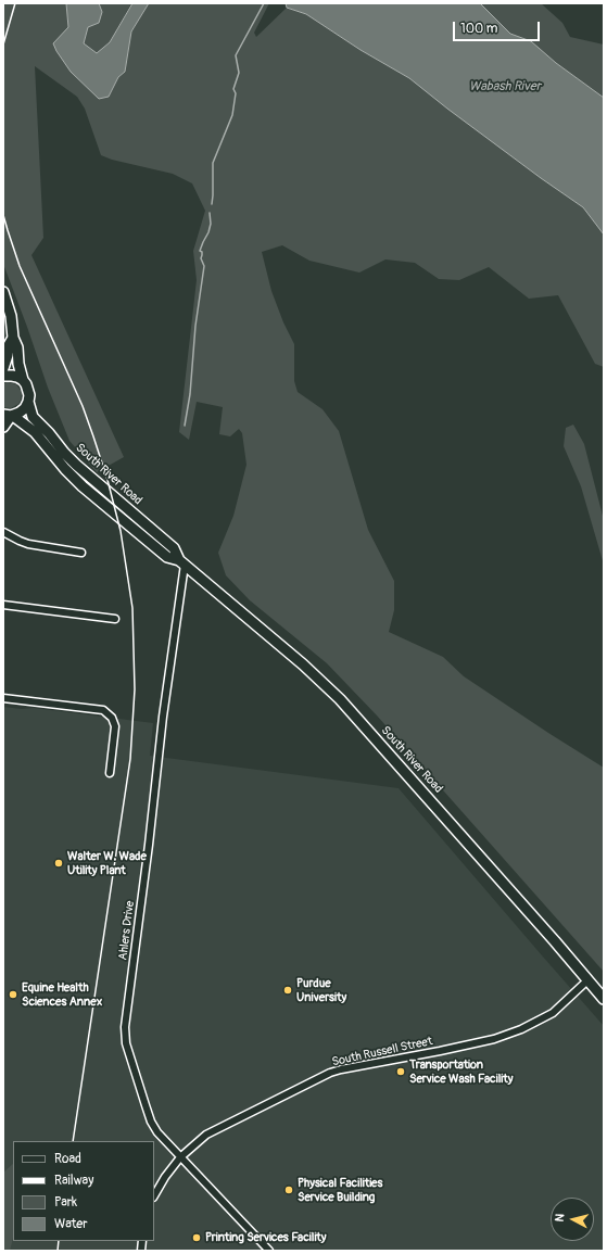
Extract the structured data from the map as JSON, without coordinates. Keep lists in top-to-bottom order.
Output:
{
  "streets": {
    "main road": ["South River Road"],
    "street": ["Ahlers Drive", "South Russell Street"]
  },
  "crossings": [
    ["South River Road", "Ahlers Drive"],
    ["South River Road", "South Russell Street"],
    ["Ahlers Drive", "South Russell Street"]
  ],
  "water": ["Wabash River"],
  "places": [
    "Walter W. Wade Utility Plant",
    "Purdue University",
    "Equine Health Sciences Annex",
    "Transportation Service Wash Facility",
    "Physical Facilities Service Building",
    "Printing Services Facility"
  ],
  "legend": [
    "Road",
    "Railway",
    "Park",
    "Water"
  ],
  "scale_bar": "100 m",
  "north": "left"
}
